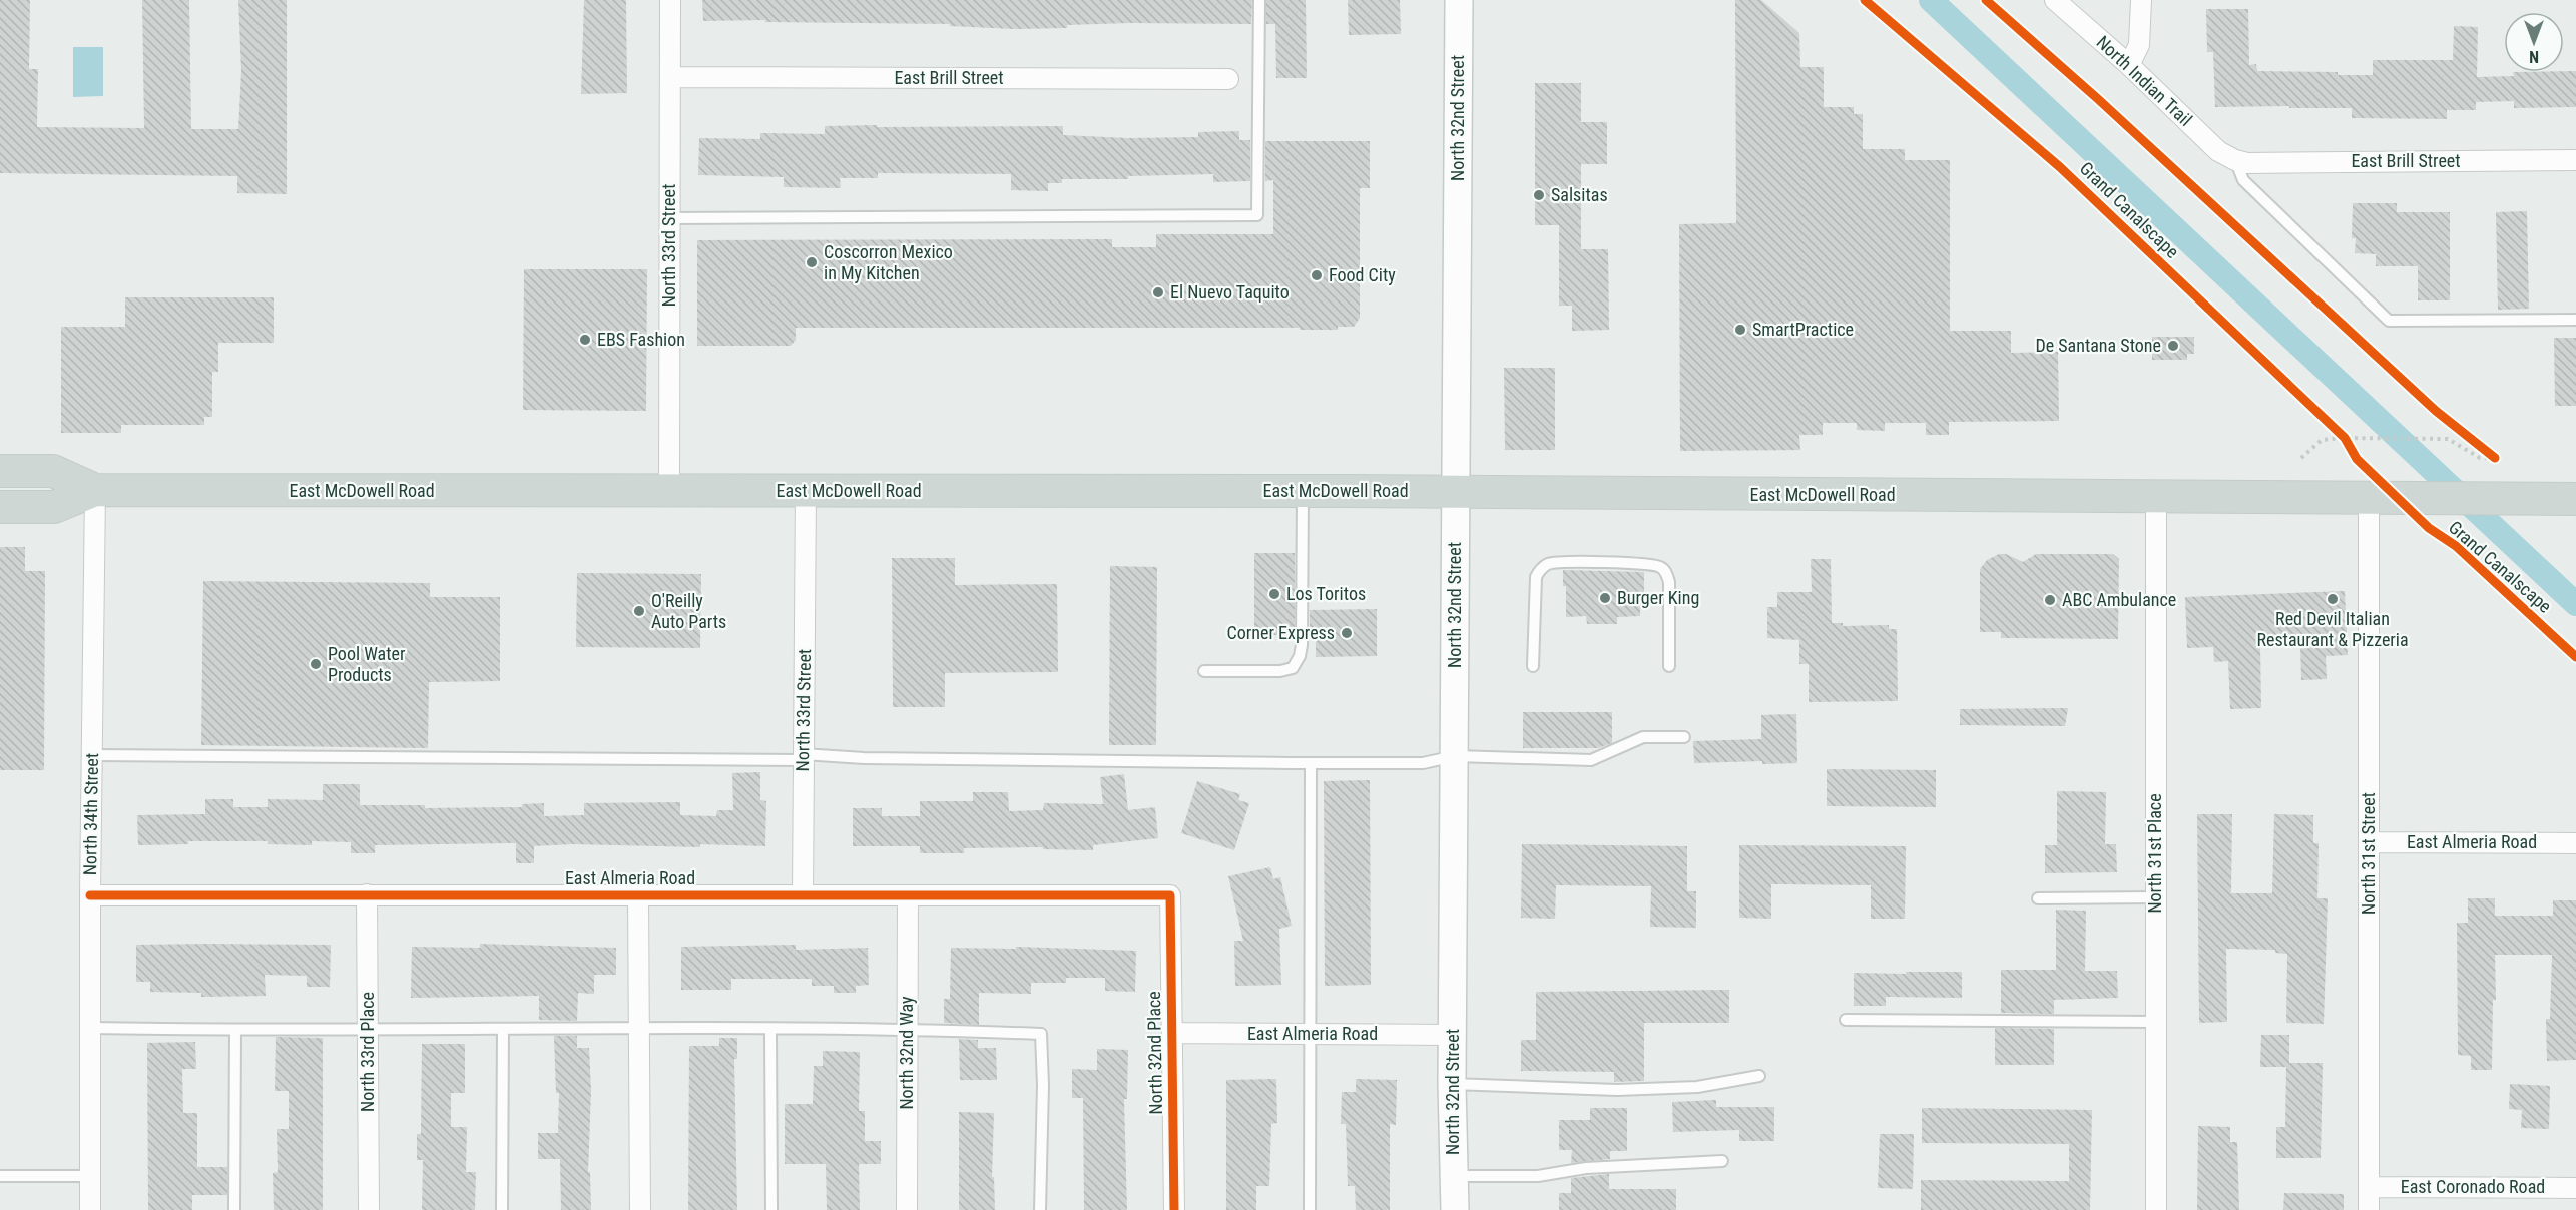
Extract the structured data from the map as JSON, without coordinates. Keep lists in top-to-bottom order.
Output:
{
  "streets": {
    "main road": ["North 32nd Street", "East McDowell Road"],
    "street": [
      "East Brill Street",
      "North Indian Trail",
      "North 33rd Street",
      "North 34th Street",
      "East Almeria Road",
      "North 31st Place",
      "North 31st Street",
      "North 33rd Place",
      "North 32nd Way",
      "North 32nd Place",
      "East Coronado Road"
    ],
    "cycle path": ["Grand Canalscape"]
  },
  "crossings": [
    ["East Brill Street", "North Indian Trail"],
    ["East Brill Street", "North 33rd Street"],
    ["North 32nd Street", "East McDowell Road"],
    ["North 32nd Street", "East Almeria Road"],
    ["North 33rd Street", "East McDowell Road"],
    ["North 33rd Street", "East Almeria Road"],
    ["East McDowell Road", "North 34th Street"],
    ["East McDowell Road", "North 31st Place"],
    ["East McDowell Road", "North 31st Street"],
    ["North 34th Street", "East Almeria Road"],
    ["East Almeria Road", "North 31st Street"],
    ["East Almeria Road", "North 33rd Place"],
    ["East Almeria Road", "North 32nd Way"],
    ["East Almeria Road", "North 32nd Place"],
    ["North 31st Street", "East Coronado Road"]
  ],
  "places": [
    "Salsitas",
    "Coscorron Mexico in My Kitchen",
    "Food City",
    "El Nuevo Taquito",
    "SmartPractice",
    "EBS Fashion",
    "De Santana Stone",
    "Los Toritos",
    "Burger King",
    "Red Devil Italian Restaurant & Pizzeria",
    "ABC Ambulance",
    "O'Reilly Auto Parts",
    "Corner Express",
    "Pool Water Products"
  ],
  "north": "bottom"
}
